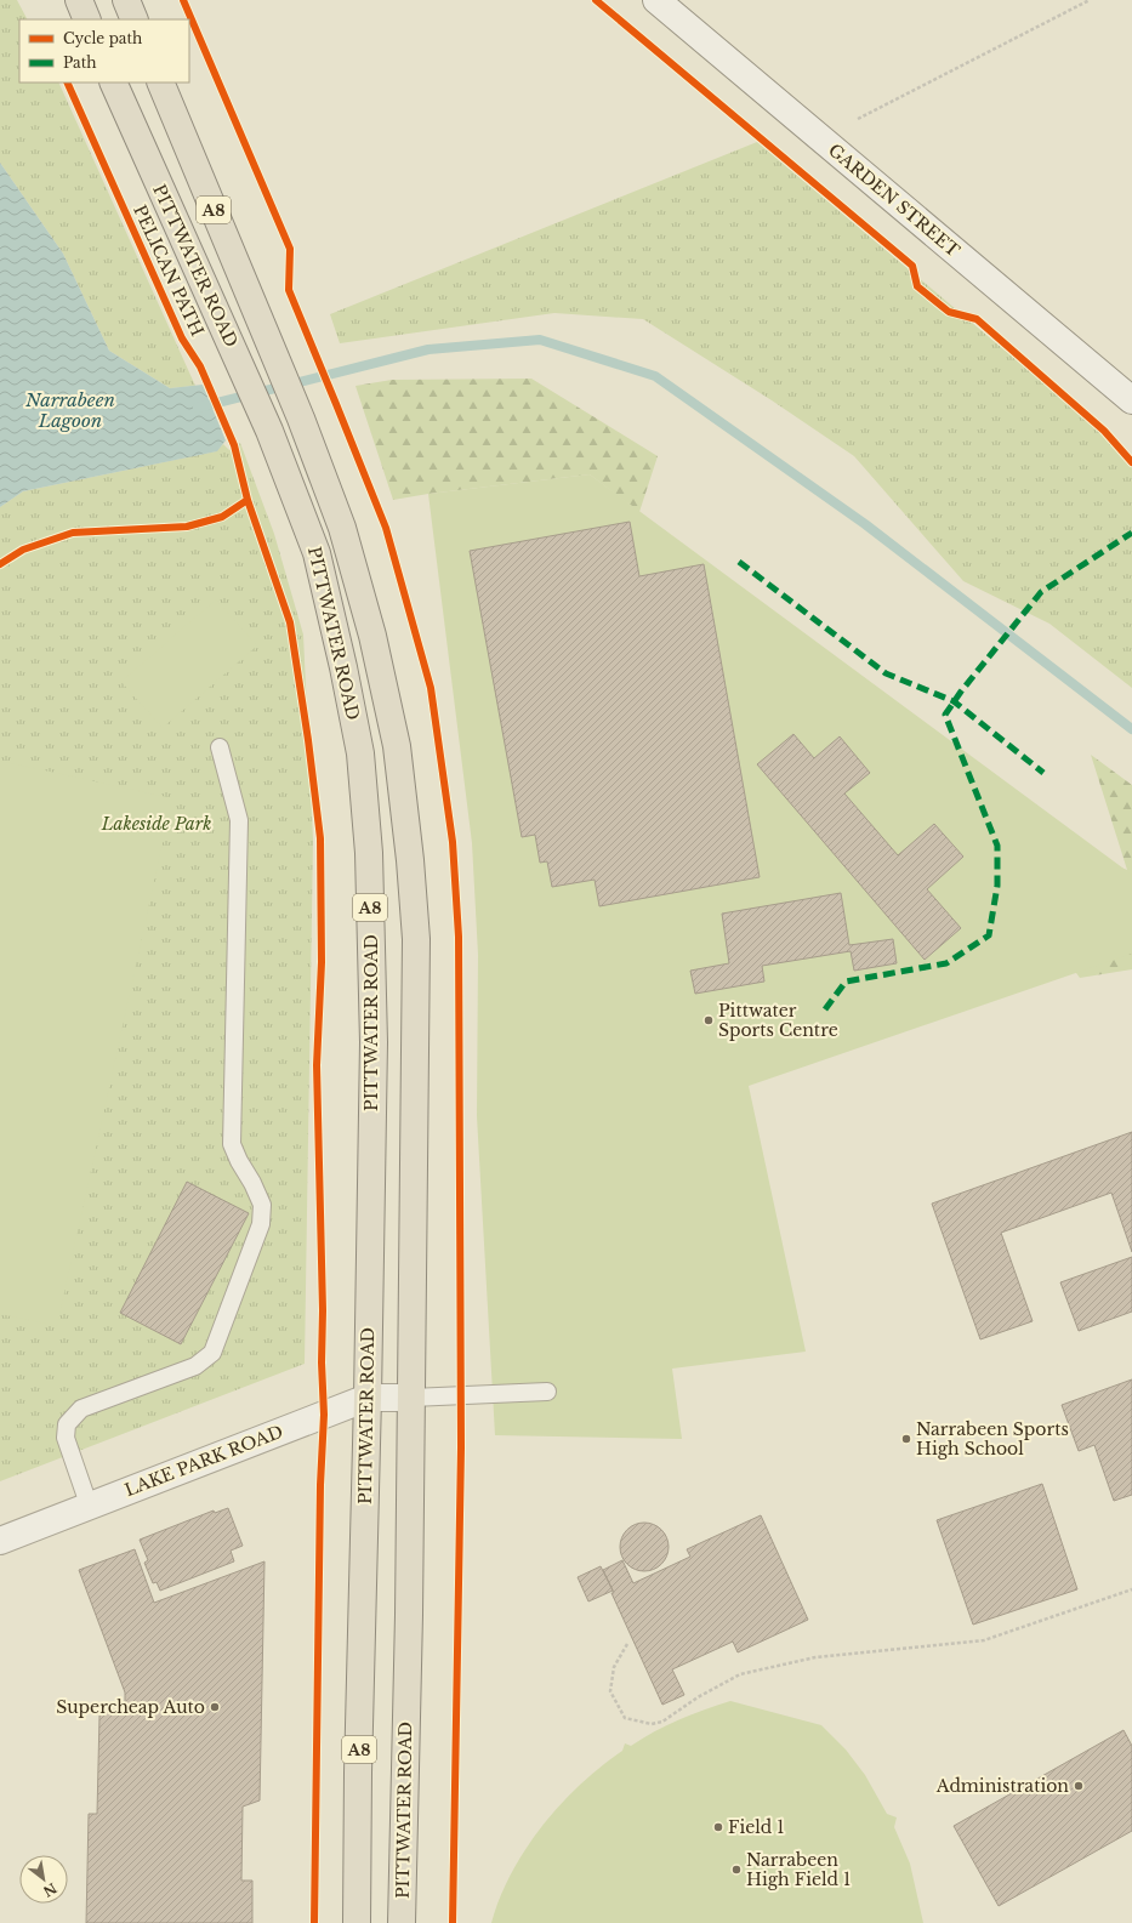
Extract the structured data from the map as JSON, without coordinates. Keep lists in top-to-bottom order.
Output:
{
  "streets": {
    "highway": ["A8", "PITTWATER ROAD"],
    "main road": ["GARDEN STREET", "LAKE PARK ROAD"],
    "cycle path": ["PELICAN PATH"]
  },
  "crossings": [
    ["PITTWATER ROAD", "LAKE PARK ROAD"]
  ],
  "water": ["Narrabeen Lagoon"],
  "parks": ["Lakeside Park"],
  "places": [
    "Pittwater Sports Centre",
    "Narrabeen Sports High School",
    "Supercheap Auto",
    "Administration",
    "Field 1",
    "Narrabeen High Field 1"
  ],
  "legend": ["Cycle path", "Path"],
  "north": "bottom right"
}
